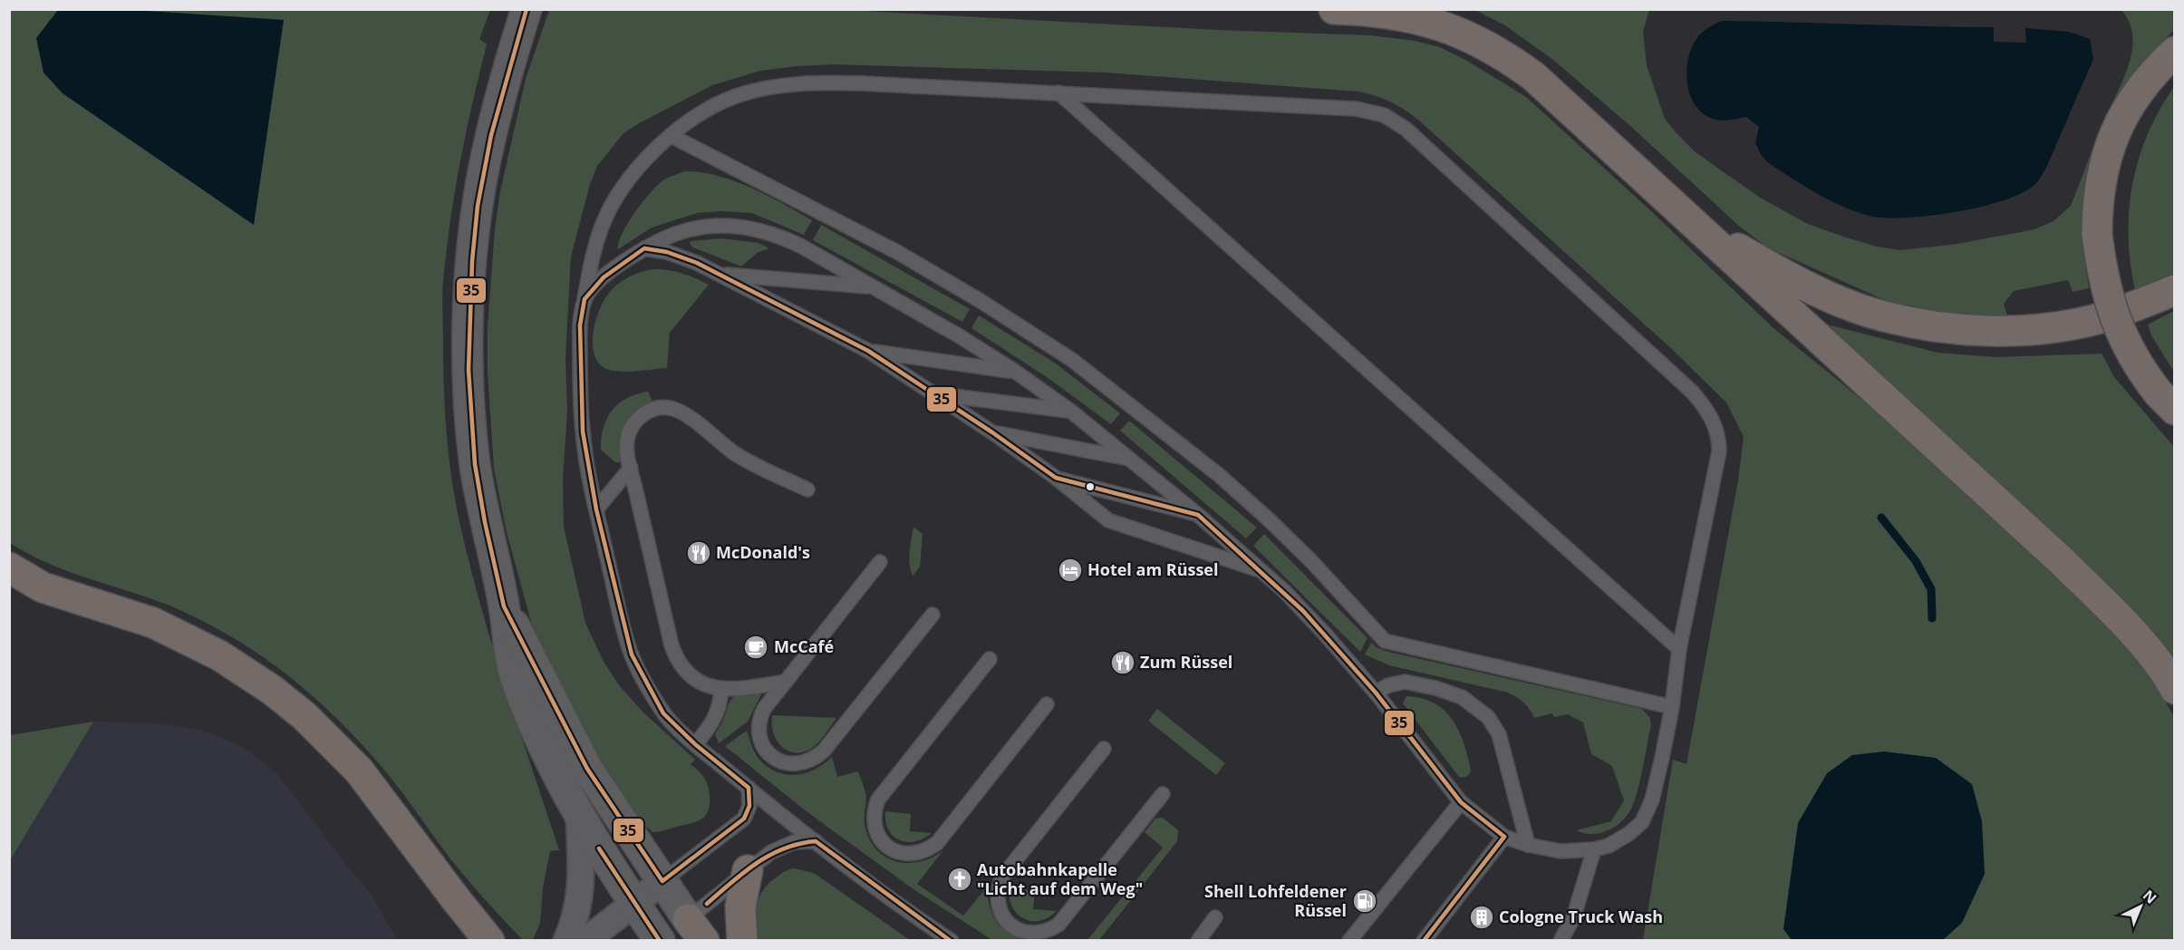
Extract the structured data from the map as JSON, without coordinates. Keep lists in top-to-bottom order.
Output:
{
  "places": {
    "restaurant": ["McDonald's", "Zum Rüssel"],
    "hotel": ["Hotel am Rüssel"],
    "cafe": ["McCafé"],
    "church": ["Autobahnkapelle \"Licht auf dem Weg\""],
    "fuel station": ["Shell Lohfeldener Rüssel"],
    "building": ["Cologne Truck Wash"]
  },
  "lines": ["transit line 35"],
  "north": "top right"
}
